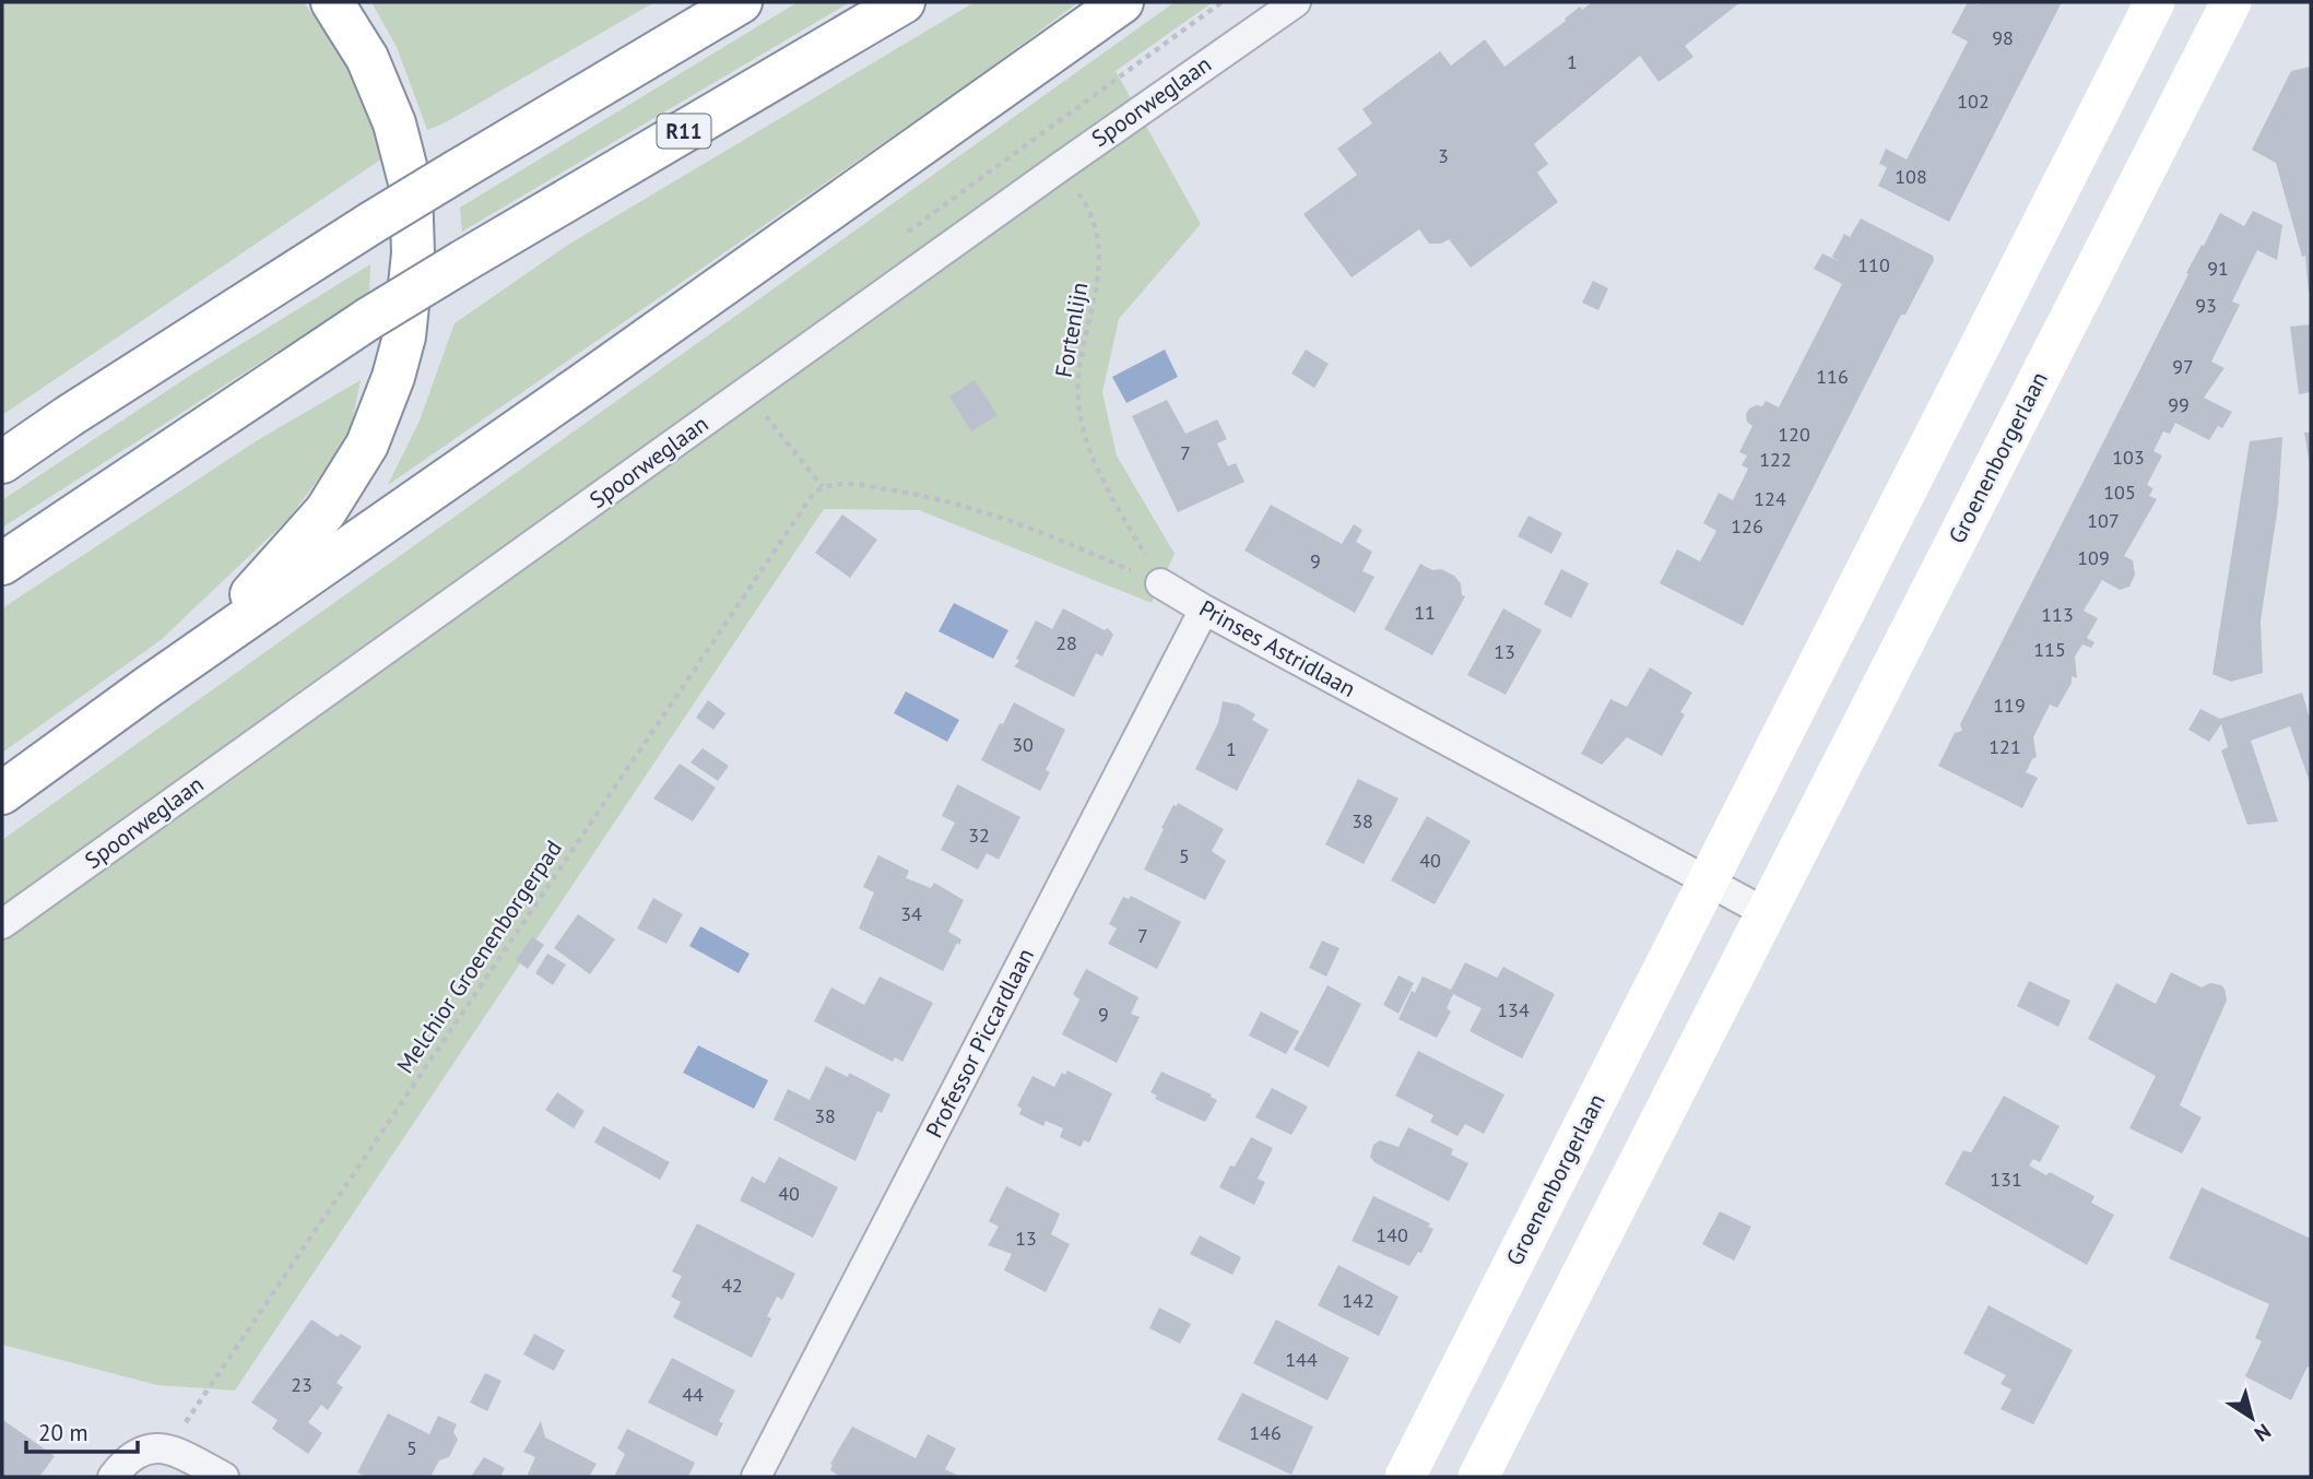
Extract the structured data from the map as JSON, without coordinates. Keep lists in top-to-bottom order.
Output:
{
  "streets": {
    "highway": ["R11"],
    "street": [
      "Spoorweglaan",
      "Groenenborgerlaan",
      "Prinses Astridlaan",
      "Professor Piccardlaan"
    ],
    "path": ["Fortenlijn", "Melchior Groenenborgerpad"]
  },
  "crossings": [
    ["Spoorweglaan", "Fortenlijn"],
    ["Fortenlijn", "Prinses Astridlaan"],
    ["Groenenborgerlaan", "Prinses Astridlaan"],
    ["Prinses Astridlaan", "Professor Piccardlaan"]
  ],
  "house_numbers": [
    "98",
    "1",
    "102",
    "3",
    "108",
    "110",
    "91",
    "93",
    "97",
    "116",
    "99",
    "120",
    "7",
    "103",
    "122",
    "105",
    "124",
    "107",
    "126",
    "109",
    "9",
    "11",
    "113",
    "28",
    "115",
    "13",
    "119",
    "30",
    "121",
    "1",
    "38",
    "32",
    "5",
    "40",
    "34",
    "7",
    "134",
    "9",
    "38",
    "131",
    "40",
    "140",
    "13",
    "42",
    "142",
    "144",
    "23",
    "44",
    "146",
    "5"
  ],
  "scale_bar": "20 m",
  "north": "bottom right"
}
